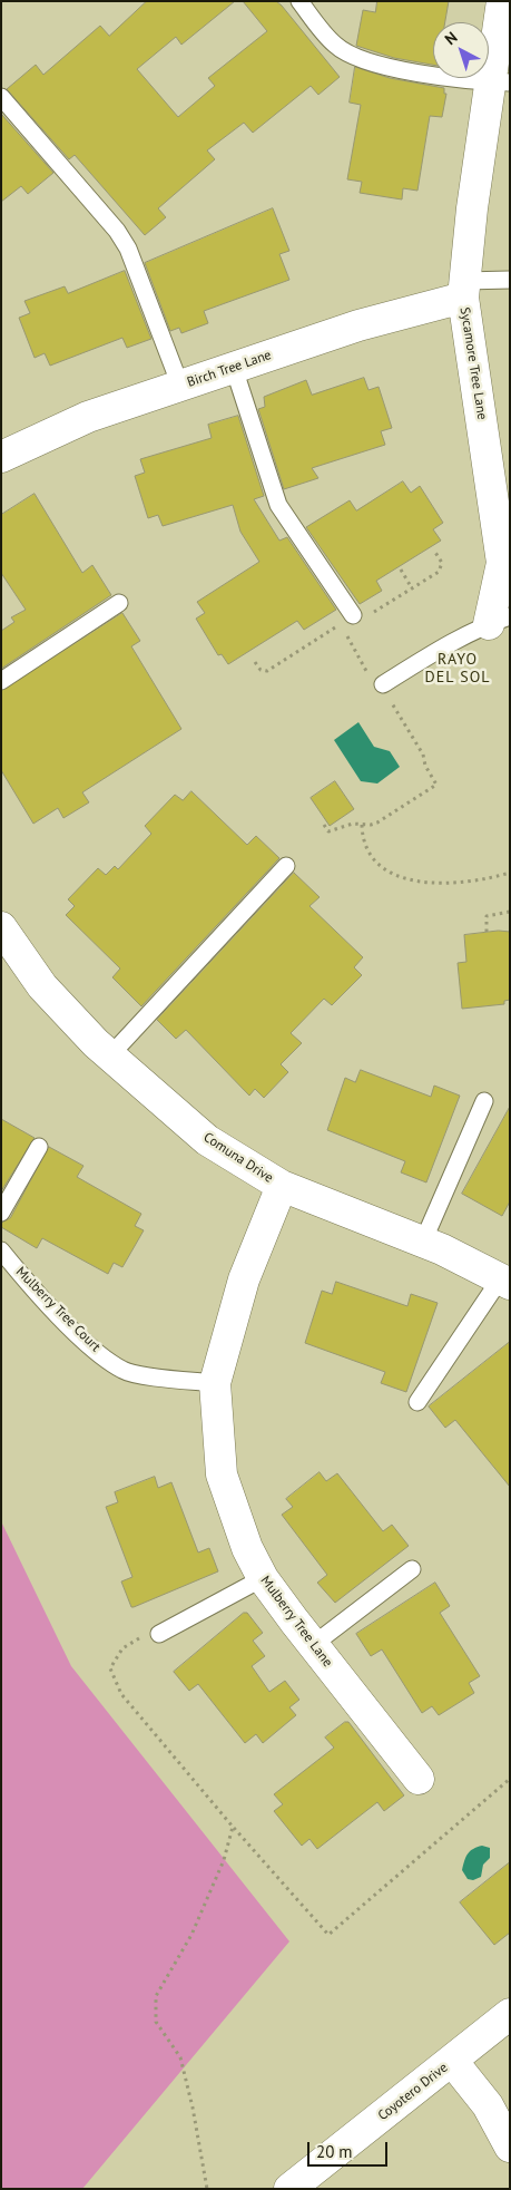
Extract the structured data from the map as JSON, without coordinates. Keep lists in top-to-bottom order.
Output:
{
  "streets": {
    "street": [
      "Sycamore Tree Lane",
      "Birch Tree Lane",
      "Comuna Drive",
      "Mulberry Tree Lane",
      "Coyotero Drive"
    ],
    "lane": ["Mulberry Tree Court"]
  },
  "crossings": [
    ["Sycamore Tree Lane", "Birch Tree Lane"],
    ["Comuna Drive", "Mulberry Tree Lane"],
    ["Mulberry Tree Court", "Mulberry Tree Lane"]
  ],
  "districts": ["RAYO DEL SOL"],
  "scale_bar": "20 m",
  "north": "top left"
}
